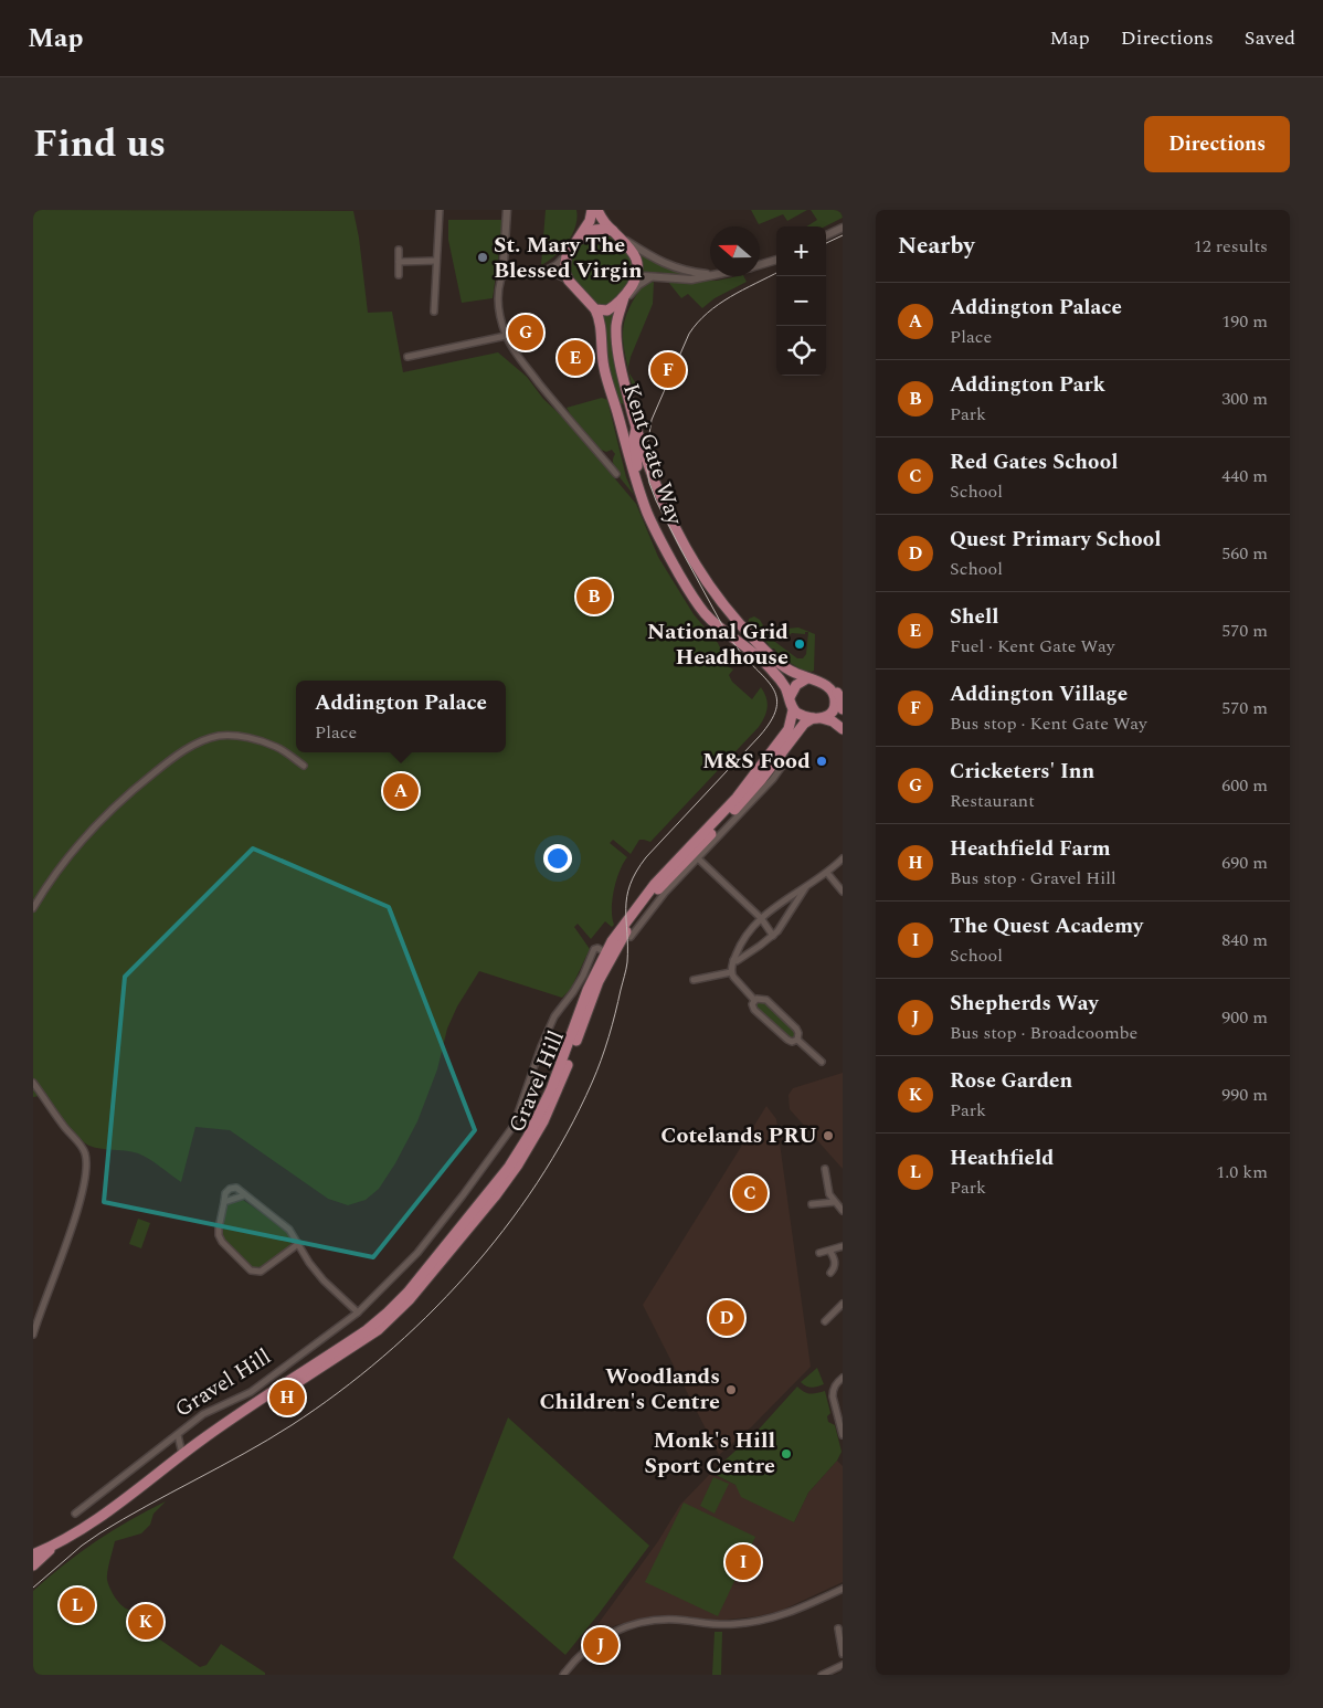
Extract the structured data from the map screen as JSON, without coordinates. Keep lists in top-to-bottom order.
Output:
{
  "streets": {
    "main road": ["Kent Gate Way", "Gravel Hill"]
  },
  "crossings": [
    ["Kent Gate Way", "Gravel Hill"]
  ],
  "places": [
    "St. Mary The Blessed Virgin",
    "National Grid Headhouse",
    "M&S Food",
    "Cotelands PRU",
    "Woodlands Children's Centre",
    "Monk's Hill Sport Centre"
  ],
  "north": "left",
  "page": {
    "header": "Map",
    "nav": ["Map", "Directions", "Saved"],
    "title": "Find us",
    "buttons": "Directions",
    "heading": ["Nearby", "12 results"],
    "map_buttons": ["+", "−"],
    "list": [
      {
        "mark": "A",
        "name": "Addington Palace",
        "note": "Place",
        "value": "190 m"
      },
      {
        "mark": "B",
        "name": "Addington Park",
        "note": "Park",
        "value": "300 m"
      },
      {
        "mark": "C",
        "name": "Red Gates School",
        "note": "School",
        "value": "440 m"
      },
      {
        "mark": "D",
        "name": "Quest Primary School",
        "note": "School",
        "value": "560 m"
      },
      {
        "mark": "E",
        "name": "Shell",
        "note": "Fuel · Kent Gate Way",
        "value": "570 m"
      },
      {
        "mark": "F",
        "name": "Addington Village",
        "note": "Bus stop · Kent Gate Way",
        "value": "570 m"
      },
      {
        "mark": "G",
        "name": "Cricketers' Inn",
        "note": "Restaurant",
        "value": "600 m"
      },
      {
        "mark": "H",
        "name": "Heathfield Farm",
        "note": "Bus stop · Gravel Hill",
        "value": "690 m"
      },
      {
        "mark": "I",
        "name": "The Quest Academy",
        "note": "School",
        "value": "840 m"
      },
      {
        "mark": "J",
        "name": "Shepherds Way",
        "note": "Bus stop · Broadcoombe",
        "value": "900 m"
      },
      {
        "mark": "K",
        "name": "Rose Garden",
        "note": "Park",
        "value": "990 m"
      },
      {
        "mark": "L",
        "name": "Heathfield",
        "note": "Park",
        "value": "1.0 km"
      }
    ],
    "pins": [
      "G",
      "E",
      "F",
      "B",
      "A",
      "C",
      "D",
      "H",
      "I",
      "L",
      "K",
      "J"
    ],
    "popup": ["Addington Palace", "Place"]
  }
}
